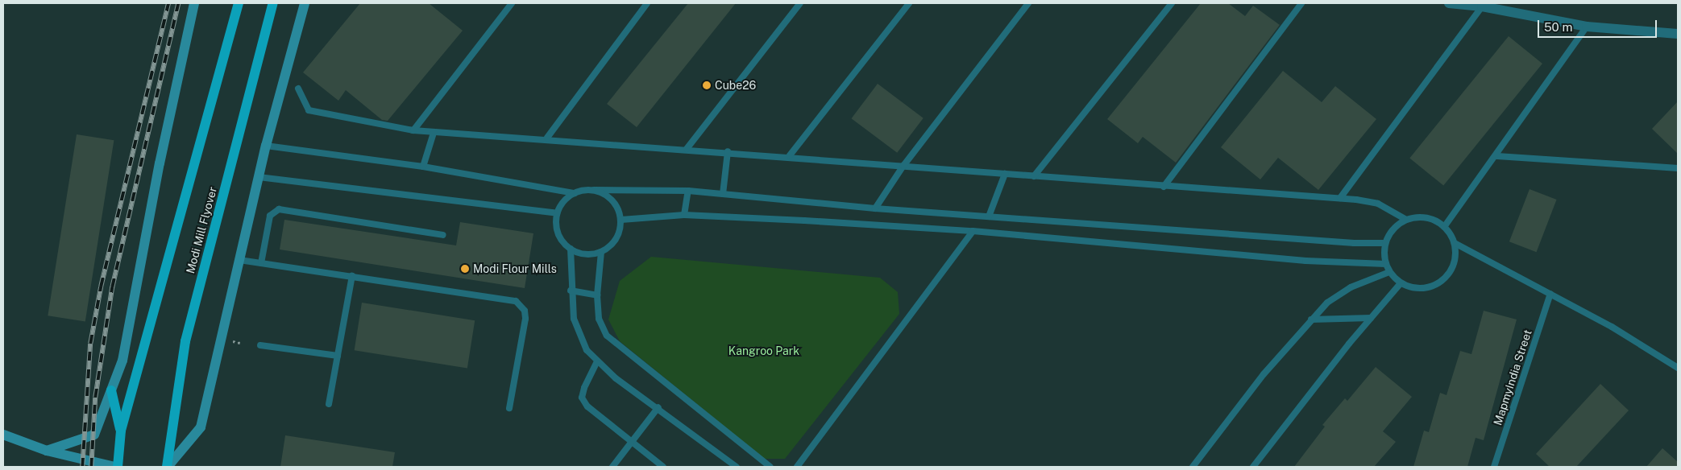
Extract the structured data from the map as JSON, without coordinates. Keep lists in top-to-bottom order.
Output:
{
  "streets": {
    "main road": ["Modi Mill Flyover"],
    "lane": ["MapmyIndia Street"]
  },
  "parks": ["Kangroo Park"],
  "places": ["Cube26", "Modi Flour Mills"],
  "scale_bar": "50 m"
}
